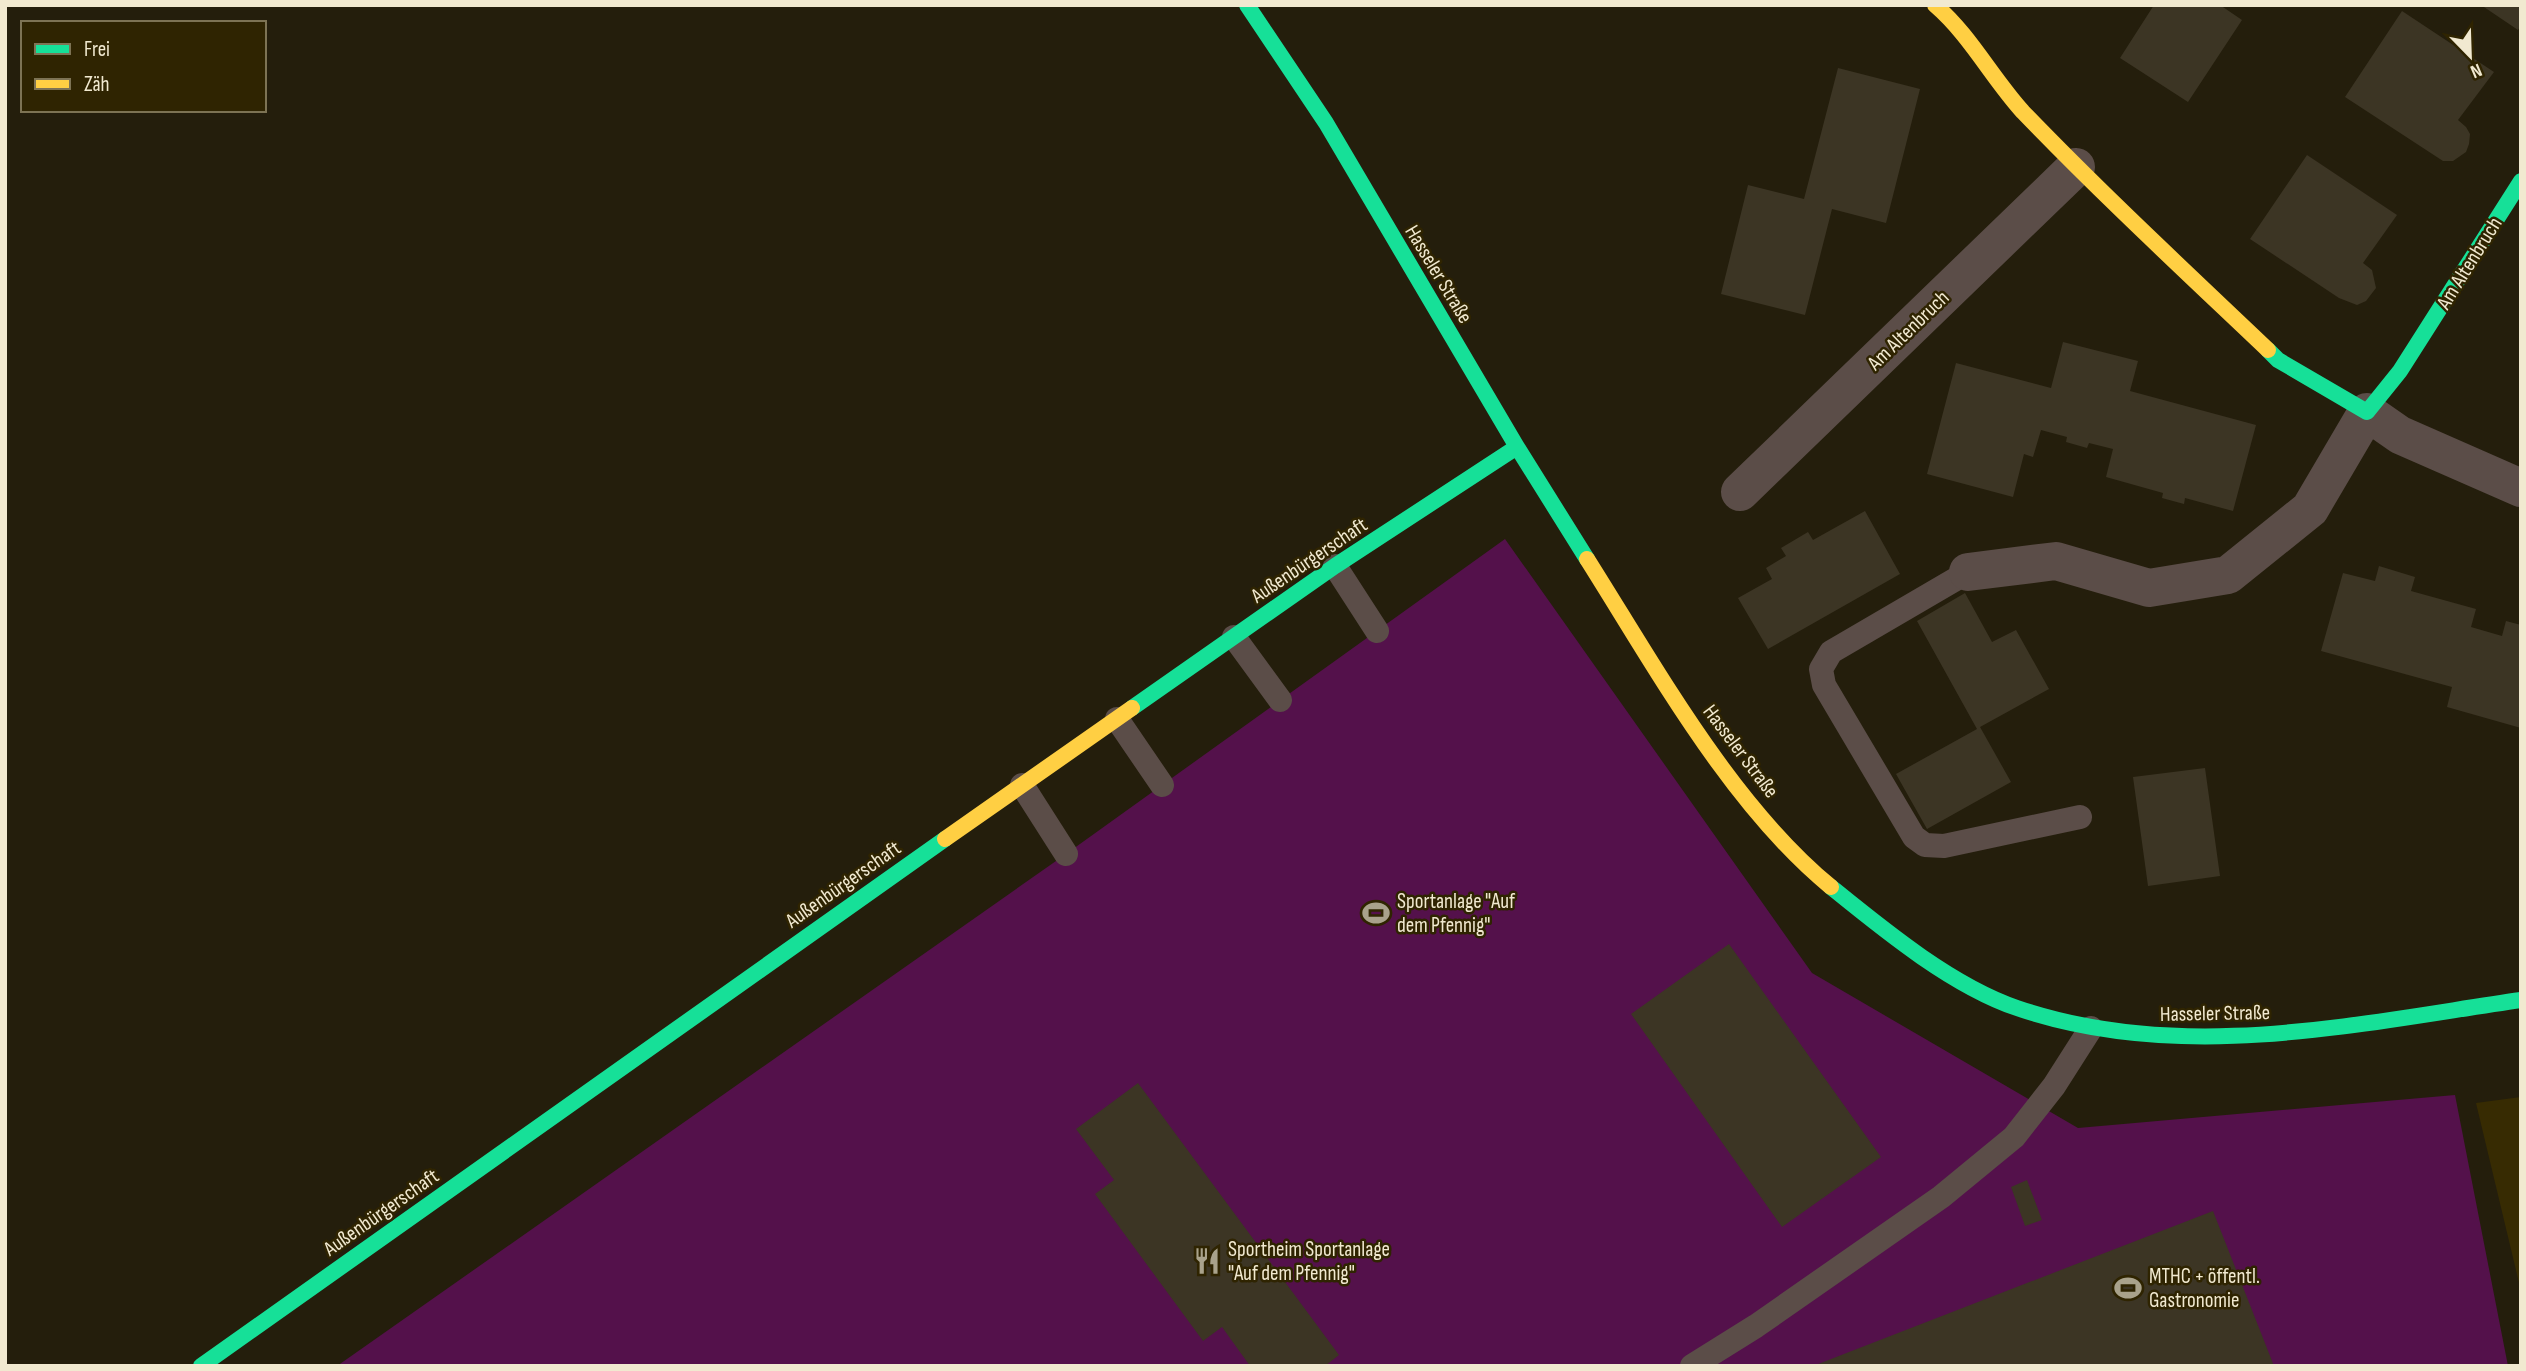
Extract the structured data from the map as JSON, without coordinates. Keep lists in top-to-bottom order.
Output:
{
  "streets": {
    "street": ["Am Altenbruch", "Hasseler Straße", "Außenbürgerschaft"]
  },
  "crossings": [
    ["Hasseler Straße", "Außenbürgerschaft"]
  ],
  "places": {
    "sports": ["Sportanlage \"Auf dem Pfennig\"", "MTHC + öffentl. Gastronomie"],
    "restaurant": ["Sportheim Sportanlage \"Auf dem Pfennig\""]
  },
  "legend": ["Frei", "Zäh"],
  "north": "bottom right"
}
